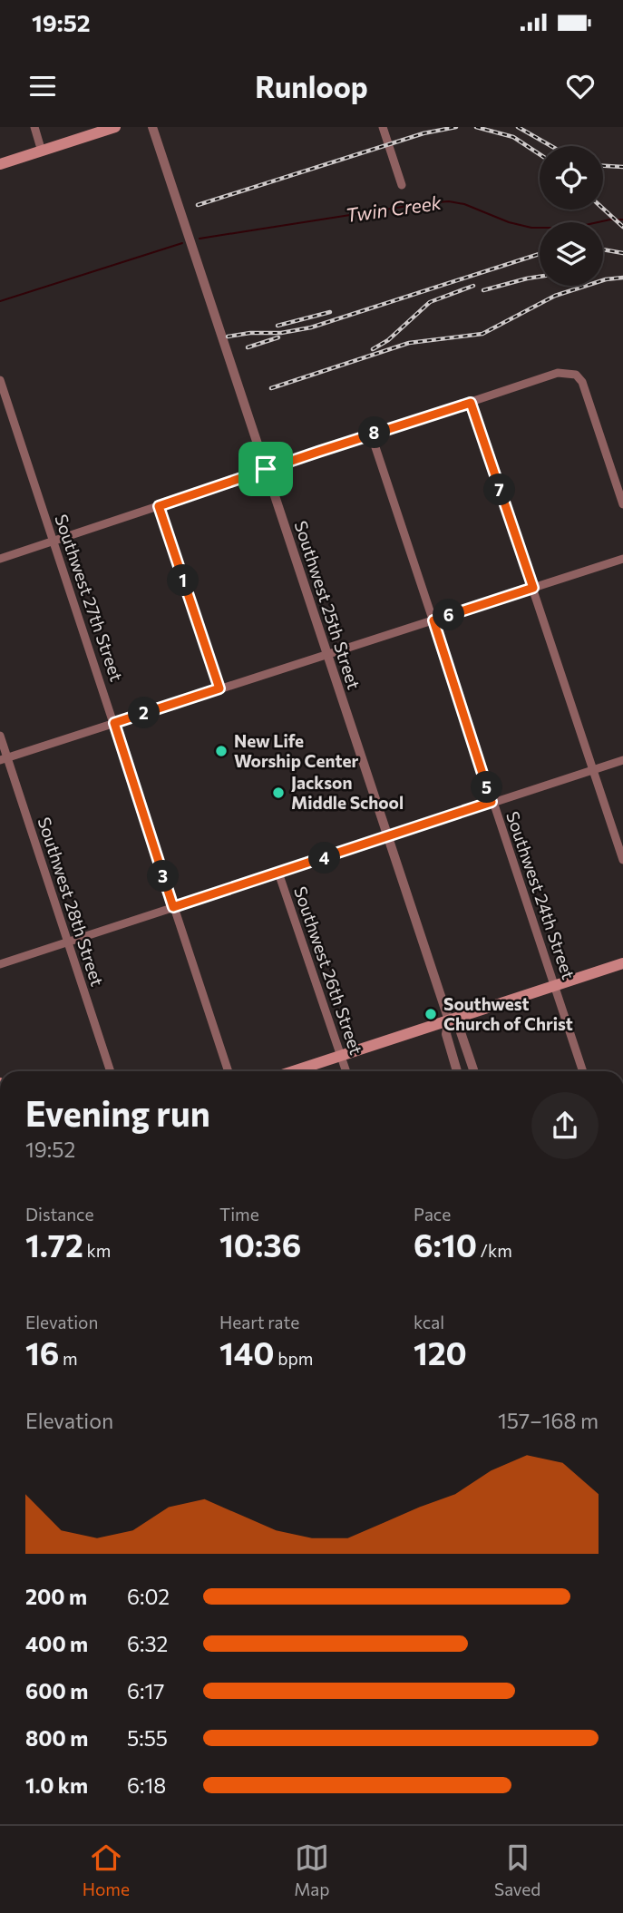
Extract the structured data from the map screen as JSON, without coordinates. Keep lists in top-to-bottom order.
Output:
{
  "streets": {
    "street": [
      "Southwest 27th Street",
      "Southwest 25th Street",
      "Southwest 24th Street",
      "Southwest 28th Street",
      "Southwest 26th Street"
    ]
  },
  "water": ["Twin Creek"],
  "places": ["New Life Worship Center", "Jackson Middle School", "Southwest Church of Christ"],
  "page": {
    "status": "19:52",
    "header": "Runloop",
    "pins": [
      "8",
      "7",
      "1",
      "6",
      "2",
      "5",
      "4",
      "3"
    ],
    "heading": ["Evening run", "19:52"],
    "stats": [
      ["Distance", "1.72 km"],
      ["Time", "10:36"],
      ["Pace", "6:10 /km"],
      ["Elevation", "16 m"],
      ["Heart rate", "140 bpm"],
      ["kcal", "120"]
    ],
    "chart": ["Elevation", "157–168 m"],
    "list": [
      {
        "name": "200 m",
        "note": "6:02"
      },
      {
        "name": "400 m",
        "note": "6:32"
      },
      {
        "name": "600 m",
        "note": "6:17"
      },
      {
        "name": "800 m",
        "note": "5:55"
      },
      {
        "name": "1.0 km",
        "note": "6:18"
      }
    ],
    "tabs": ["Home", "Map", "Saved"]
  }
}
